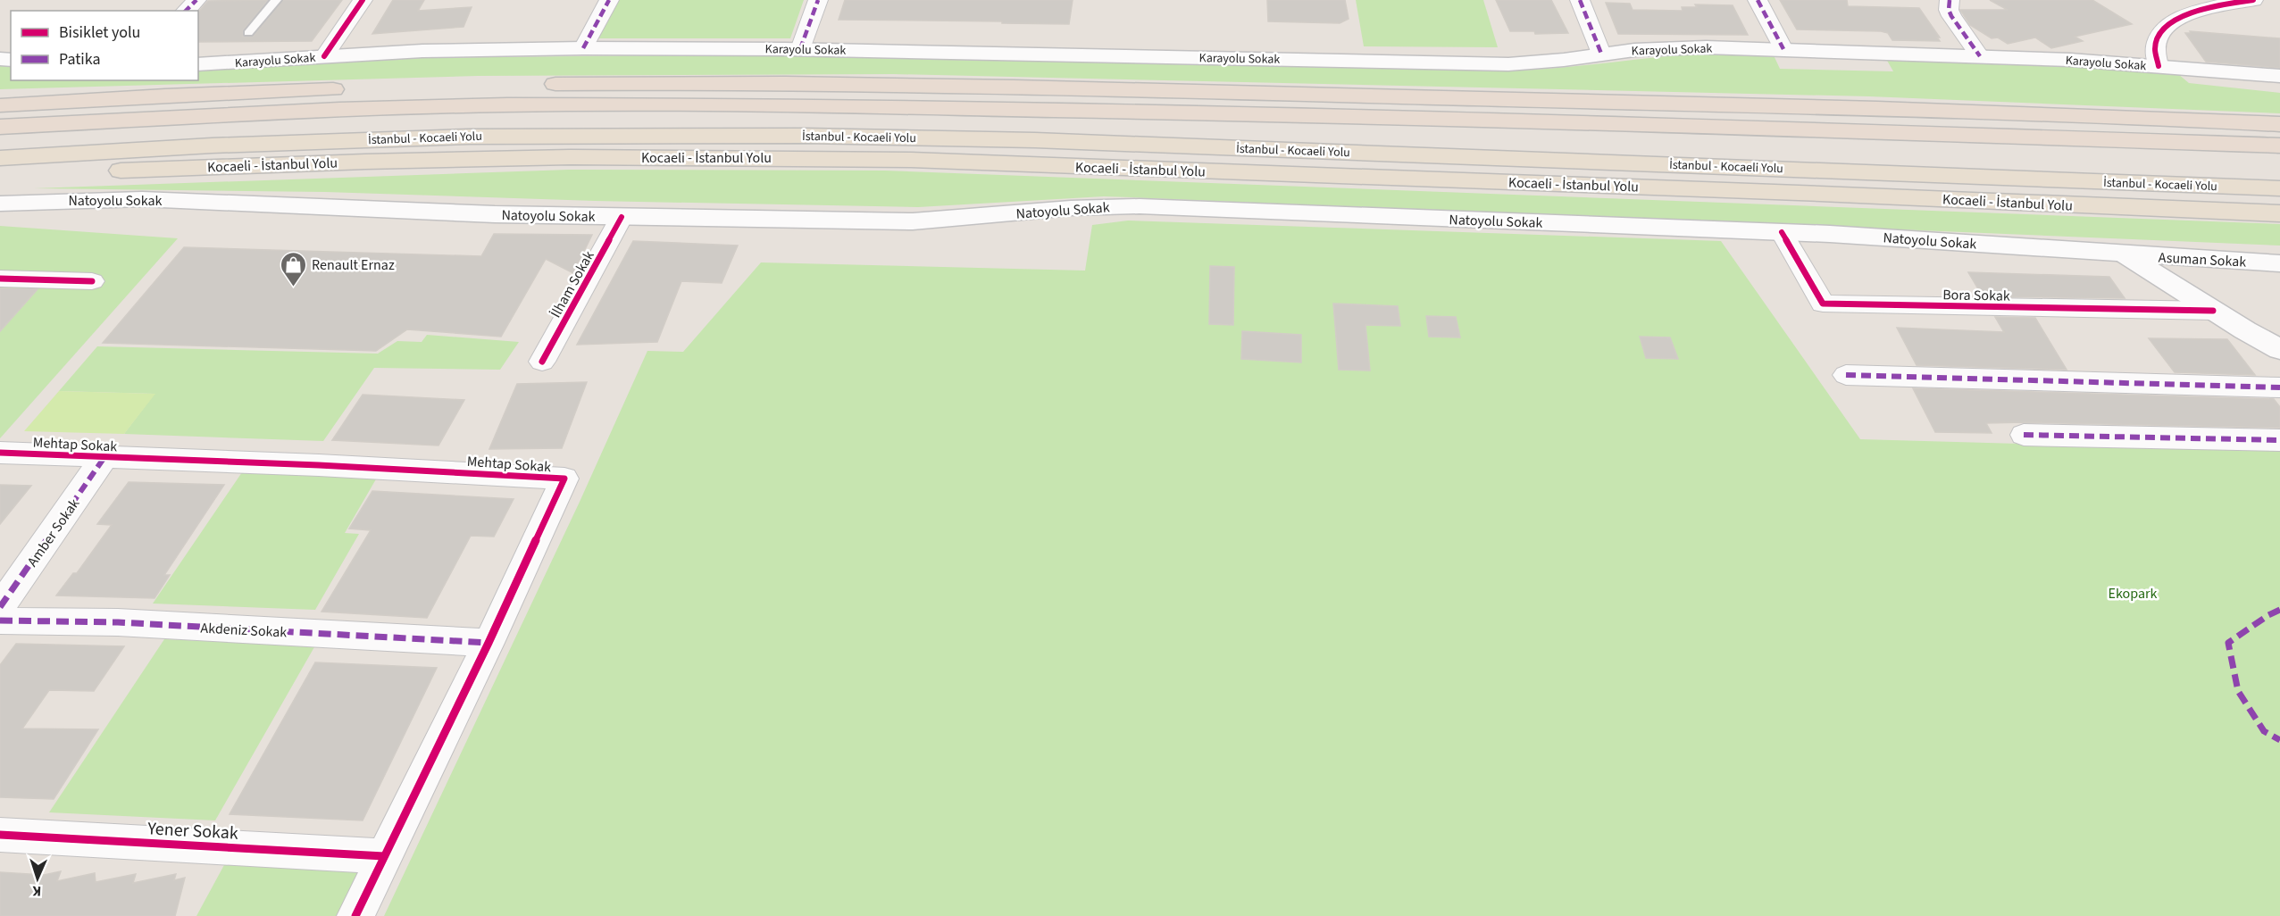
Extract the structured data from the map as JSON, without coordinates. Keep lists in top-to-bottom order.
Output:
{
  "streets": {
    "highway": ["İstanbul - Kocaeli Yolu", "Kocaeli - İstanbul Yolu"],
    "main road": ["Karayolu Sokak", "Natoyolu Sokak", "Asuman Sokak"],
    "street": [
      "İlham Sokak",
      "Bora Sokak",
      "Mehtap Sokak",
      "Amber Sokak",
      "Akdeniz Sokak",
      "Yener Sokak"
    ]
  },
  "crossings": [
    ["Natoyolu Sokak", "Asuman Sokak"],
    ["Natoyolu Sokak", "İlham Sokak"],
    ["Natoyolu Sokak", "Bora Sokak"],
    ["Mehtap Sokak", "Amber Sokak"],
    ["Mehtap Sokak", "Akdeniz Sokak"],
    ["Mehtap Sokak", "Yener Sokak"]
  ],
  "parks": ["Ekopark"],
  "places": {
    "shop": ["Renault Ernaz"]
  },
  "legend": ["Bisiklet yolu", "Patika"],
  "north": "bottom"
}
